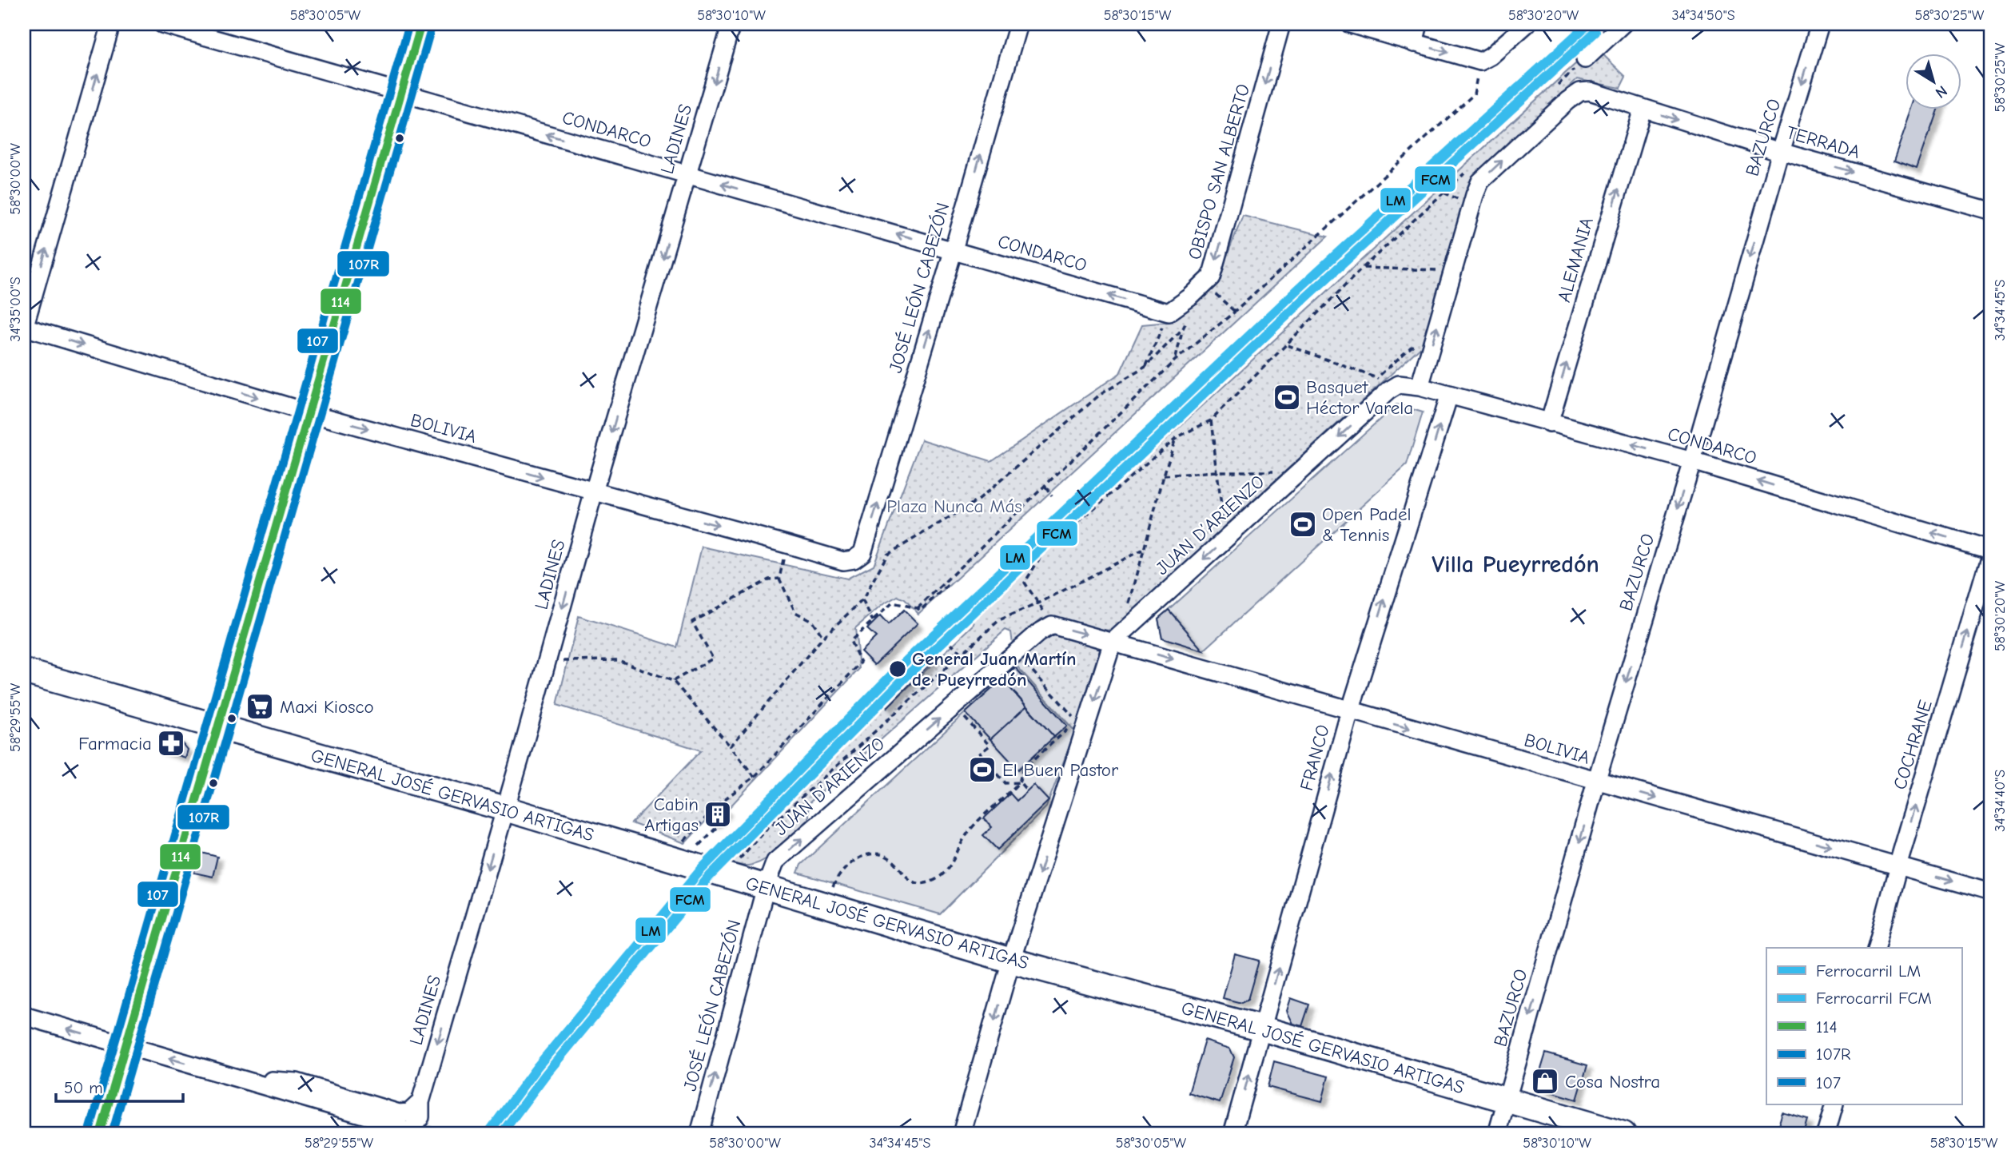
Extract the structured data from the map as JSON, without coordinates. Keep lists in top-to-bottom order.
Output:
{
  "streets": {
    "street": [
      "CONDARCO",
      "BAZURCO",
      "LADINES",
      "TERRADA",
      "OBISPO SAN ALBERTO",
      "ALEMANIA",
      "JOSÉ LEÓN CABEZÓN",
      "BOLIVIA",
      "JUAN D’ARIENZO",
      "COCHRANE",
      "FRANCO",
      "GENERAL JOSÉ GERVASIO ARTIGAS"
    ]
  },
  "crossings": [
    ["CONDARCO", "BAZURCO"],
    ["CONDARCO", "LADINES"],
    ["CONDARCO", "TERRADA"],
    ["CONDARCO", "OBISPO SAN ALBERTO"],
    ["CONDARCO", "ALEMANIA"],
    ["CONDARCO", "JOSÉ LEÓN CABEZÓN"],
    ["CONDARCO", "COCHRANE"],
    ["CONDARCO", "FRANCO"],
    ["BAZURCO", "TERRADA"],
    ["BAZURCO", "BOLIVIA"],
    ["BAZURCO", "GENERAL JOSÉ GERVASIO ARTIGAS"],
    ["LADINES", "BOLIVIA"],
    ["LADINES", "GENERAL JOSÉ GERVASIO ARTIGAS"],
    ["TERRADA", "ALEMANIA"],
    ["JOSÉ LEÓN CABEZÓN", "BOLIVIA"],
    ["JOSÉ LEÓN CABEZÓN", "JUAN D’ARIENZO"],
    ["JOSÉ LEÓN CABEZÓN", "GENERAL JOSÉ GERVASIO ARTIGAS"],
    ["BOLIVIA", "JUAN D’ARIENZO"],
    ["BOLIVIA", "COCHRANE"],
    ["BOLIVIA", "FRANCO"],
    ["JUAN D’ARIENZO", "GENERAL JOSÉ GERVASIO ARTIGAS"],
    ["FRANCO", "GENERAL JOSÉ GERVASIO ARTIGAS"]
  ],
  "one_way": [
    "CONDARCO",
    "BAZURCO",
    "LADINES",
    "OBISPO SAN ALBERTO",
    "ALEMANIA",
    "JOSÉ LEÓN CABEZÓN",
    "BOLIVIA",
    "COCHRANE",
    "FRANCO"
  ],
  "districts": ["Villa Pueyrredón"],
  "parks": ["Plaza Nunca Más"],
  "places": {
    "sports": ["Basquet Héctor Varela", "Open Padel & Tennis", "El Buen Pastor"],
    "other": ["General Juan Martín de Pueyrredón"],
    "supermarket": ["Maxi Kiosco"],
    "pharmacy": ["Farmacia"],
    "building": ["Cabin Artigas"],
    "shop": ["Cosa Nostra"]
  },
  "lines": [
    "rail line LM",
    "transit line 114",
    "transit line 107",
    "transit line 107R",
    "rail line FCM"
  ],
  "legend": [
    "Ferrocarril LM",
    "Ferrocarril FCM",
    "114",
    "107R",
    "107"
  ],
  "scale_bar": "50 m",
  "north": "bottom right",
  "coordinates": [
    "58°30'05\"W",
    "58°30'10\"W",
    "58°30'15\"W",
    "58°30'20\"W",
    "34°34'50\"S",
    "58°30'25\"W",
    "58°30'00\"W",
    "34°35'00\"S",
    "34°34'45\"S",
    "58°29'55\"W",
    "34°34'40\"S"
  ]
}
